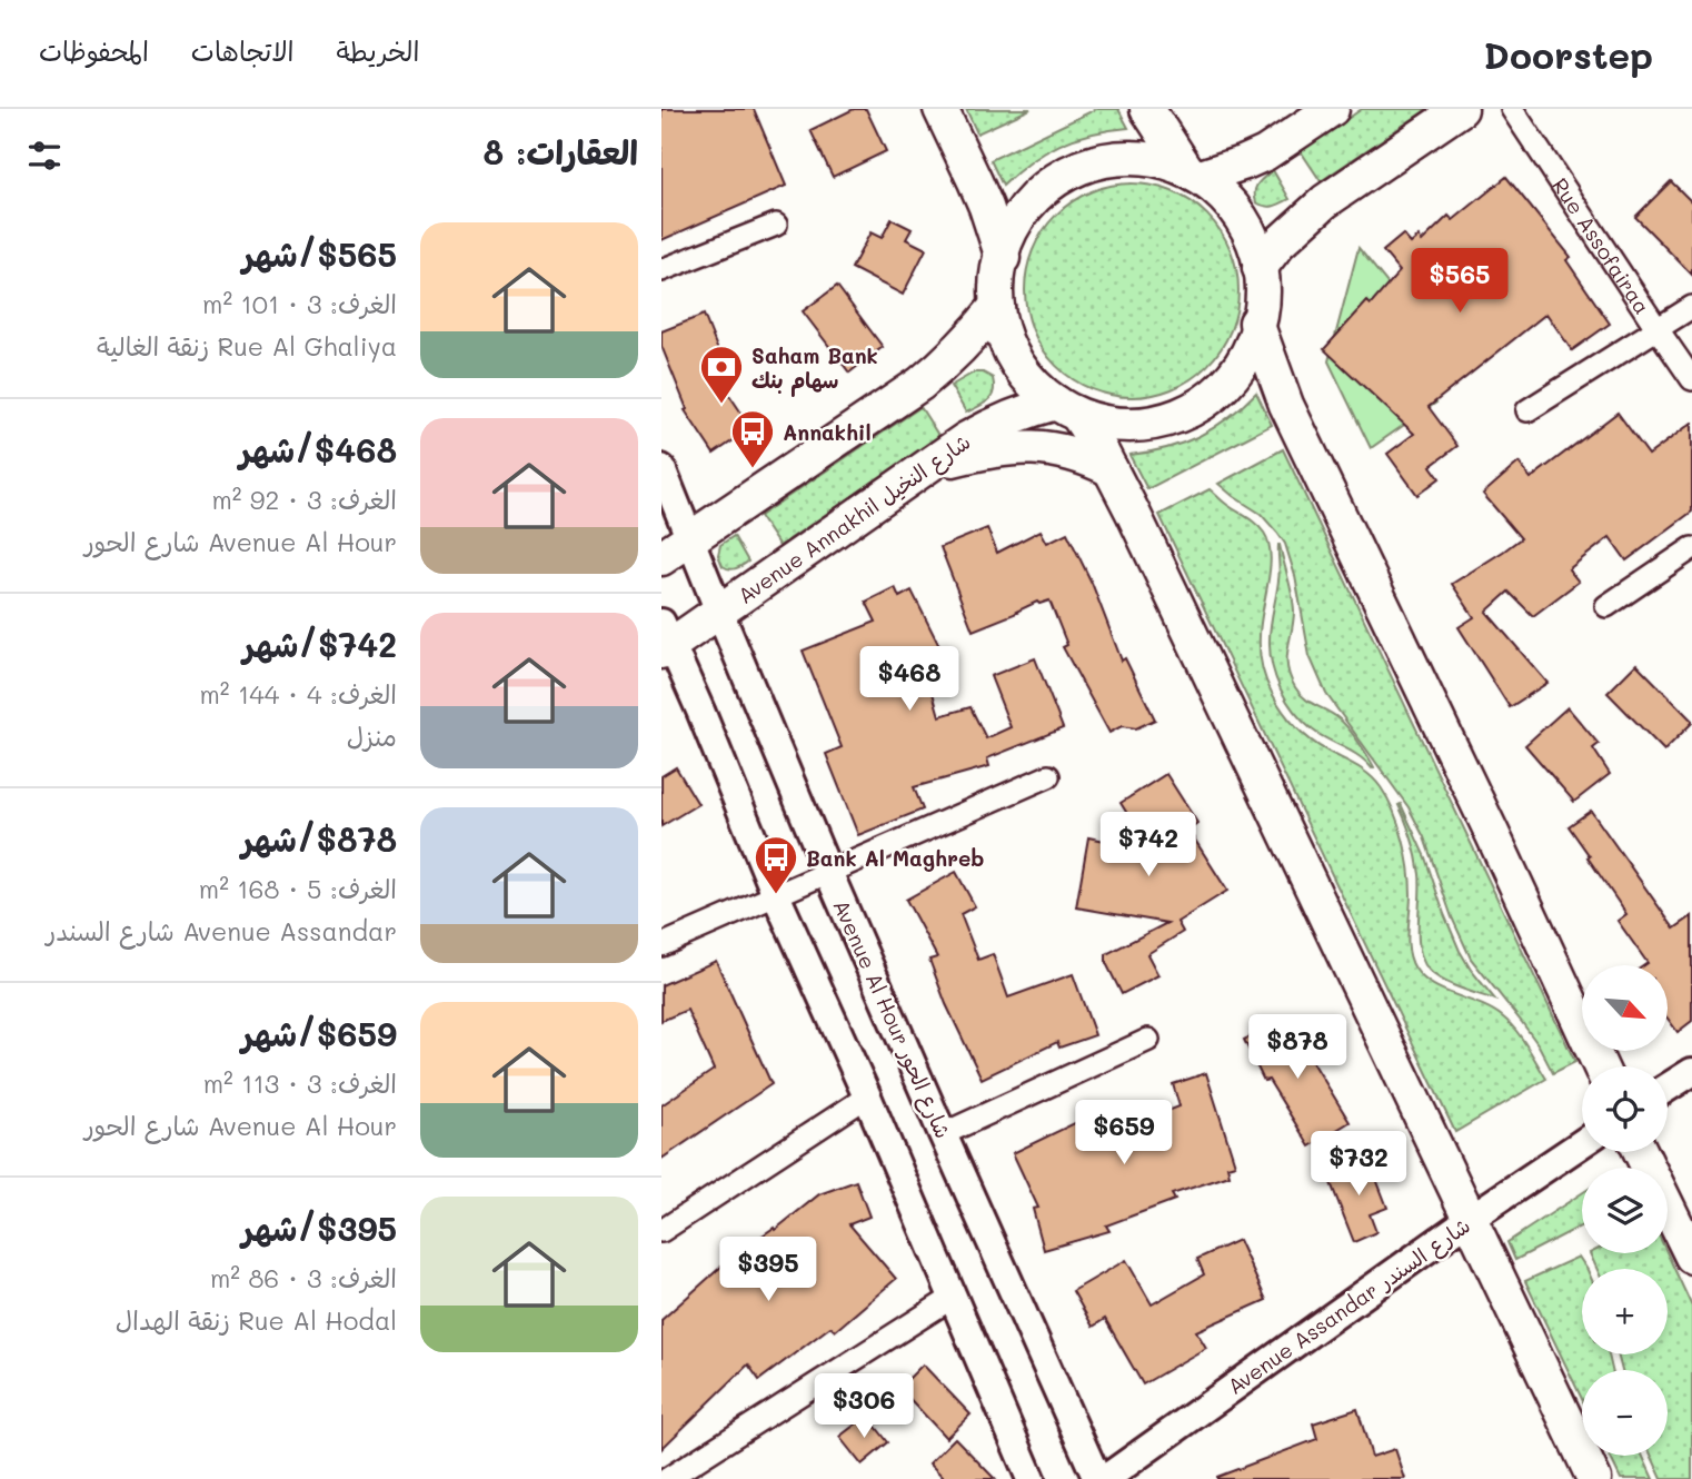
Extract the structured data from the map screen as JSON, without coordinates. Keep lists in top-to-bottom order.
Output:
{
  "streets": {
    "main road": ["Avenue Annakhil شارع النخيل"],
    "street": ["Rue Assofairaa", "Avenue Al Hour شارع الحور", "Avenue Assandar شارع السندر"]
  },
  "crossings": [
    ["Avenue Annakhil شارع النخيل", "Avenue Al Hour شارع الحور"]
  ],
  "places": {
    "bank": ["Saham Bank سهام بنك"],
    "bus stop": ["Annakhil", "Bank Al Maghreb"]
  },
  "north": "bottom right",
  "page": {
    "header": "Doorstep",
    "nav": ["الخريطة", "الاتجاهات", "المحفوظات"],
    "heading": "العقارات: 8",
    "list": [
      {
        "name": "$565/شهر",
        "note": "الغرف: 3 · 101 m² · Rue Al Ghaliya زنقة الغالية"
      },
      {
        "name": "$468/شهر",
        "note": "الغرف: 3 · 92 m² · Avenue Al Hour شارع الحور"
      },
      {
        "name": "$742/شهر",
        "note": "الغرف: 4 · 144 m² · منزل"
      },
      {
        "name": "$878/شهر",
        "note": "الغرف: 5 · 168 m² · Avenue Assandar شارع السندر"
      },
      {
        "name": "$659/شهر",
        "note": "الغرف: 3 · 113 m² · Avenue Al Hour شارع الحور"
      },
      {
        "name": "$395/شهر",
        "note": "الغرف: 3 · 86 m² · Rue Al Hodal زنقة الهدال"
      }
    ],
    "price": [
      "$565",
      "$468",
      "$742",
      "$878",
      "$659",
      "$732",
      "$395",
      "$306"
    ],
    "map_buttons": ["+", "−"]
  }
}
